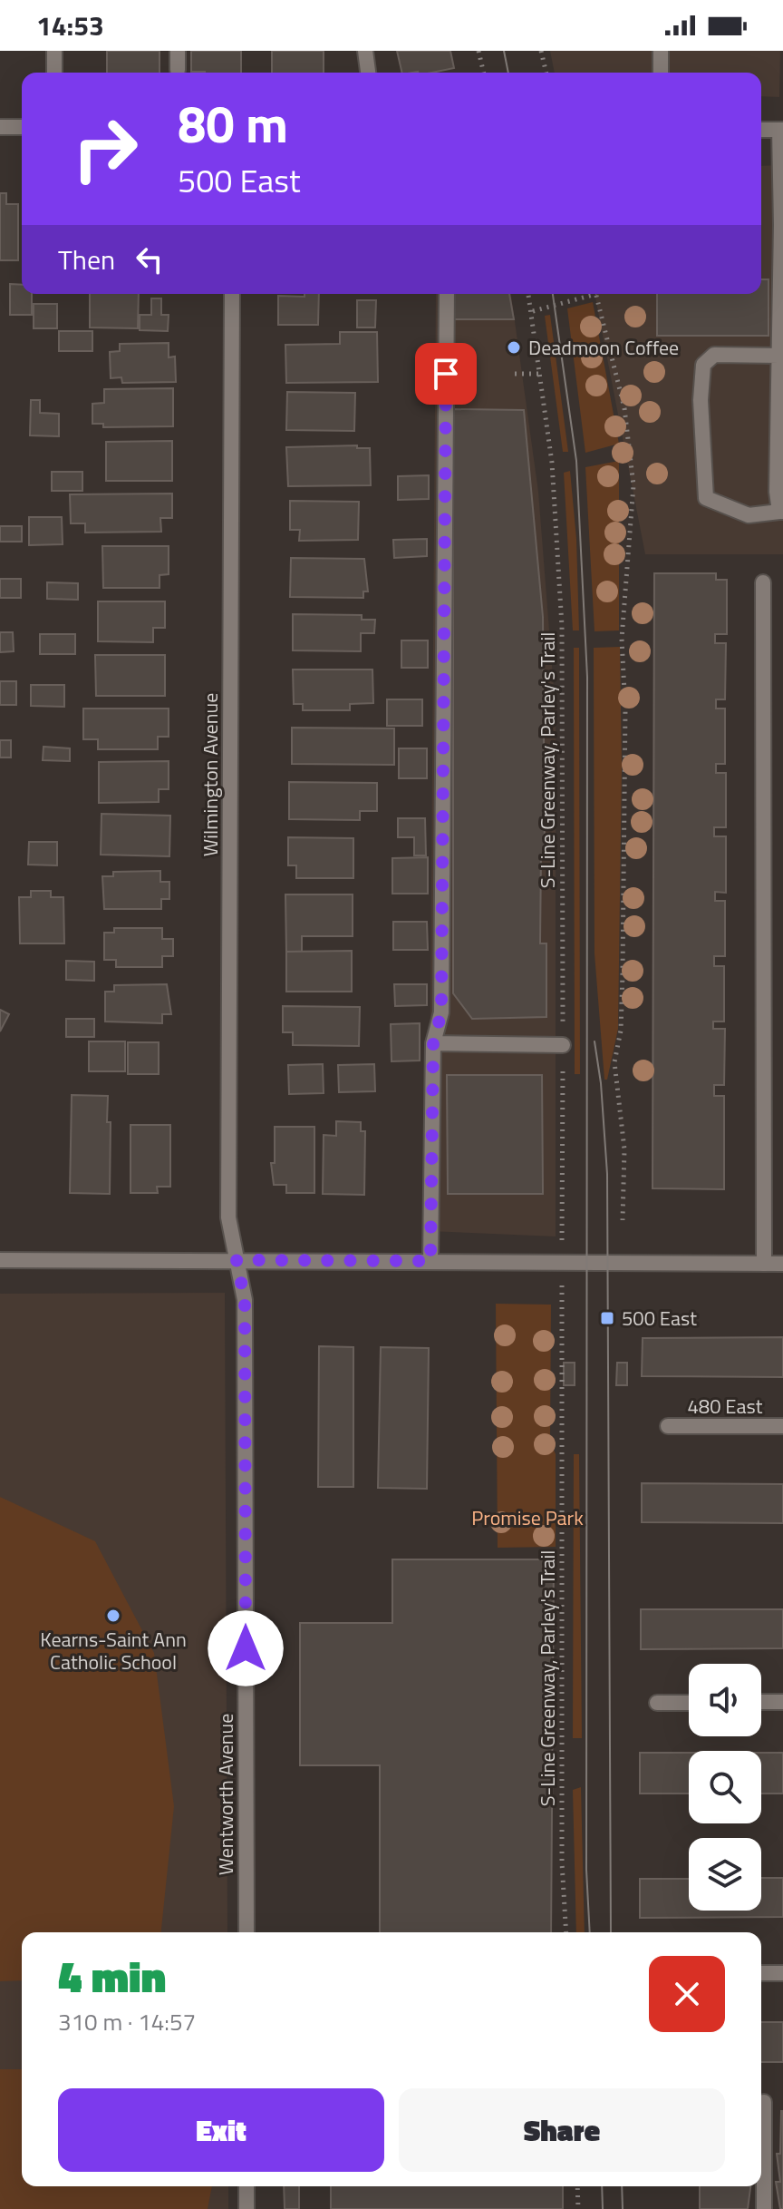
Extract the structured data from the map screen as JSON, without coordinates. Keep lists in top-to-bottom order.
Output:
{
  "streets": {
    "street": ["Wilmington Avenue", "480 East", "Wentworth Avenue"],
    "path": ["S-Line Greenway, Parley's Trail"]
  },
  "crossings": [
    ["Wilmington Avenue", "Wentworth Avenue"]
  ],
  "parks": ["Promise Park"],
  "places": {
    "other": ["Deadmoon Coffee", "Kearns-Saint Ann Catholic School"],
    "transit": ["500 East"]
  },
  "page": {
    "status": "14:53",
    "turn": ["80 m", "500 East"],
    "then": "Then",
    "heading": ["4 min", "310 m · 14:57"],
    "buttons": ["Exit", "Share"]
  }
}
